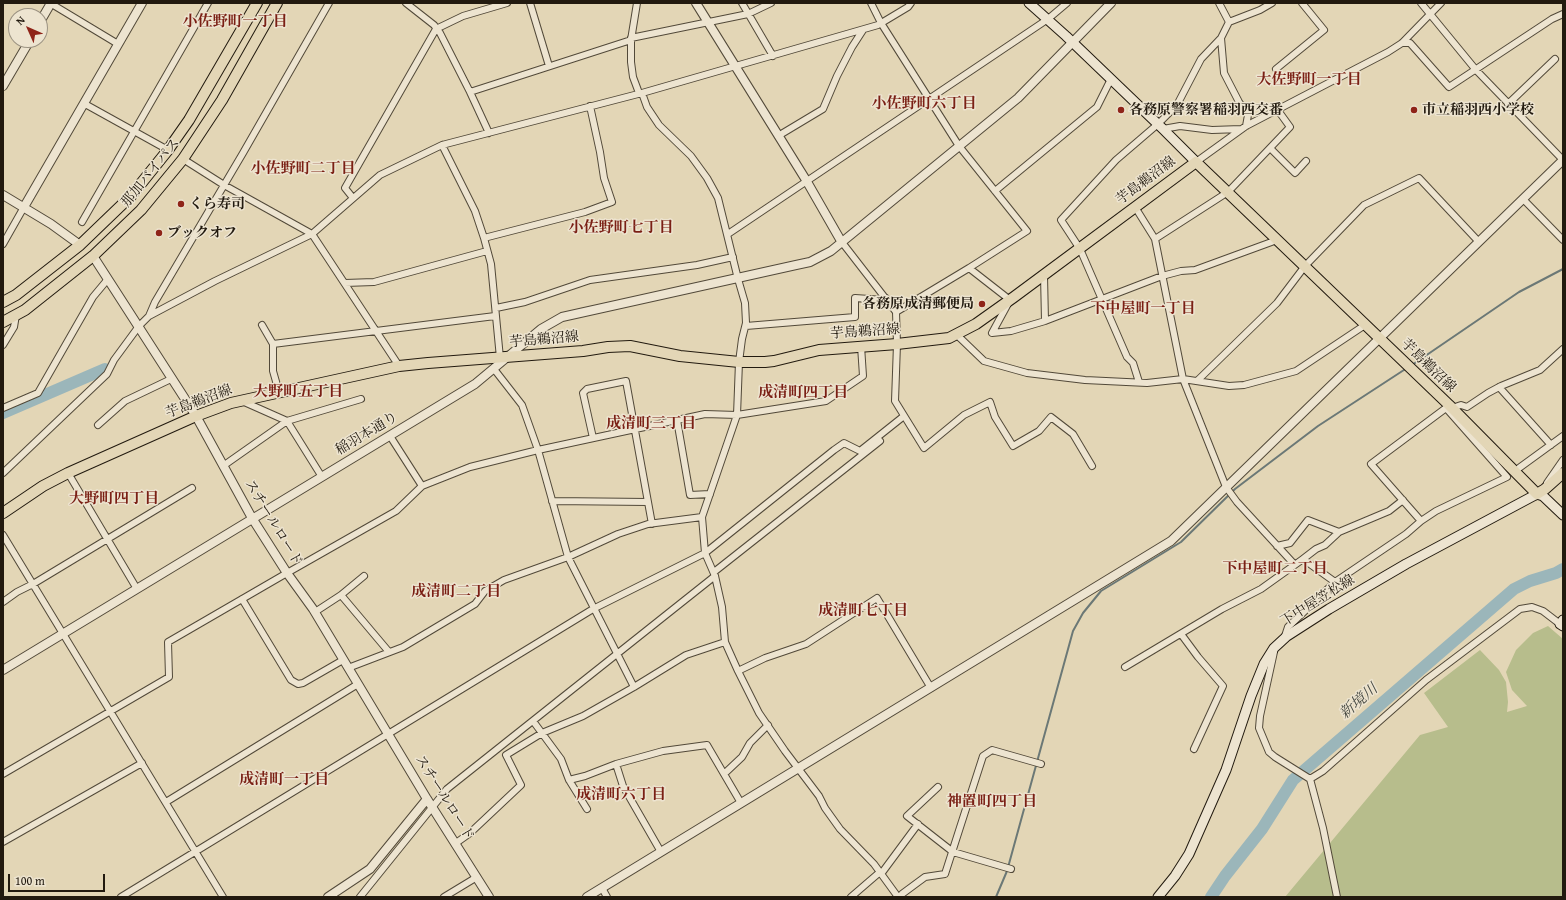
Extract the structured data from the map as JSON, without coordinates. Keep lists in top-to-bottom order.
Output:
{
  "streets": {
    "main road": [
      "那加バイパス",
      "芋島鵜沼線",
      "スチールロード",
      "下中屋笠松線"
    ],
    "street": ["稲羽本通り"]
  },
  "crossings": [
    ["那加バイパス", "スチールロード"],
    ["芋島鵜沼線", "稲羽本通り"],
    ["芋島鵜沼線", "スチールロード"],
    ["芋島鵜沼線", "下中屋笠松線"],
    ["稲羽本通り", "スチールロード"]
  ],
  "districts": [
    "小佐野町一丁目",
    "大佐野町一丁目",
    "小佐野町六丁目",
    "小佐野町二丁目",
    "小佐野町七丁目",
    "下中屋町一丁目",
    "大野町五丁目",
    "成清町四丁目",
    "成清町三丁目",
    "大野町四丁目",
    "下中屋町二丁目",
    "成清町二丁目",
    "成清町七丁目",
    "成清町一丁目",
    "成清町六丁目",
    "神置町四丁目"
  ],
  "water": ["新境川"],
  "places": [
    "各務原警察署稲羽西交番",
    "市立稲羽西小学校",
    "くら寿司",
    "ブックオフ",
    "各務原成清郵便局"
  ],
  "scale_bar": "100 m",
  "north": "top left"
}
